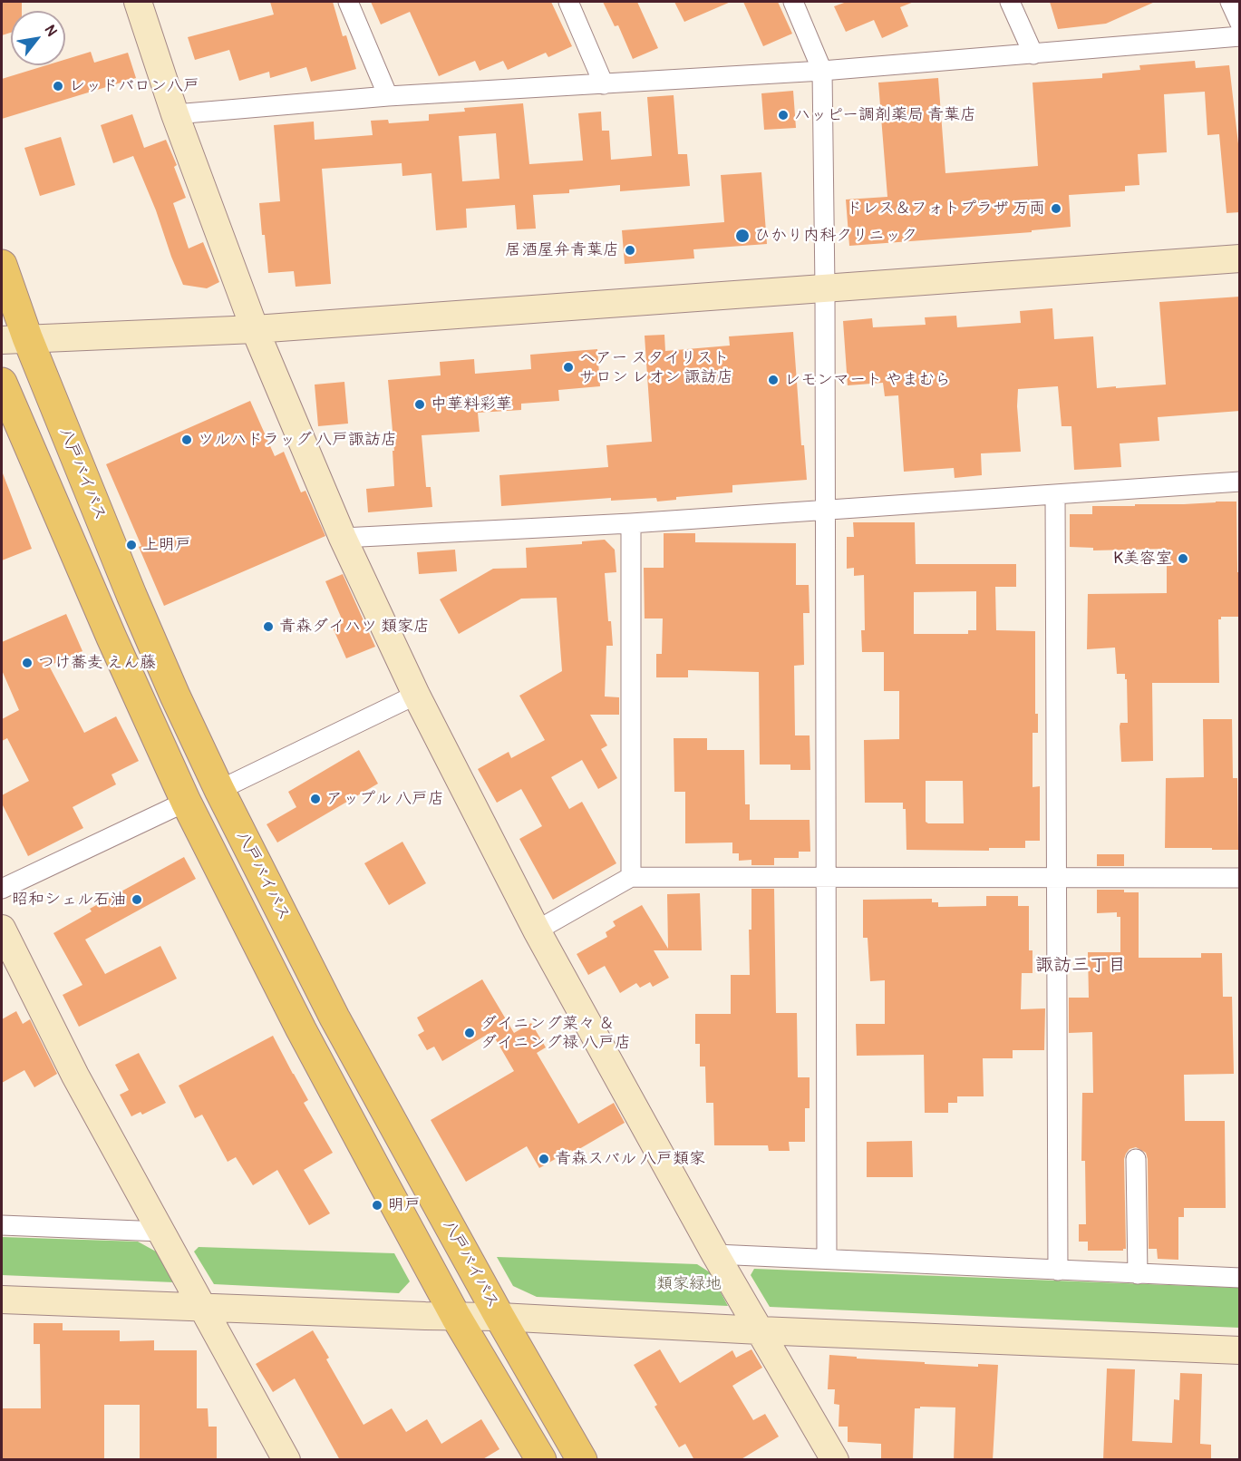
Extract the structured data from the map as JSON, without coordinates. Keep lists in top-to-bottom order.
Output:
{
  "streets": {
    "highway": ["八戸バイパス"]
  },
  "districts": ["諏訪三丁目"],
  "parks": ["類家緑地"],
  "places": [
    "レッドバロン八戸",
    "ハッピー調剤薬局 青葉店",
    "ドレス＆フォトプラザ 万両",
    "ひかり内科クリニック",
    "居酒屋弁青葉店",
    "ヘアー スタイリスト サロン レオン 諏訪店",
    "レモンマート やまむら",
    "中華料彩華",
    "ツルハドラッグ 八戸諏訪店",
    "上明戸",
    "K美容室",
    "青森ダイハツ 類家店",
    "つけ蕎麦 えん藤",
    "アップル 八戸店",
    "昭和シェル石油",
    "ダイニング菜々 ＆ ダイニング禄 八戸店",
    "青森スバル 八戸類家",
    "明戸"
  ],
  "north": "top right"
}
